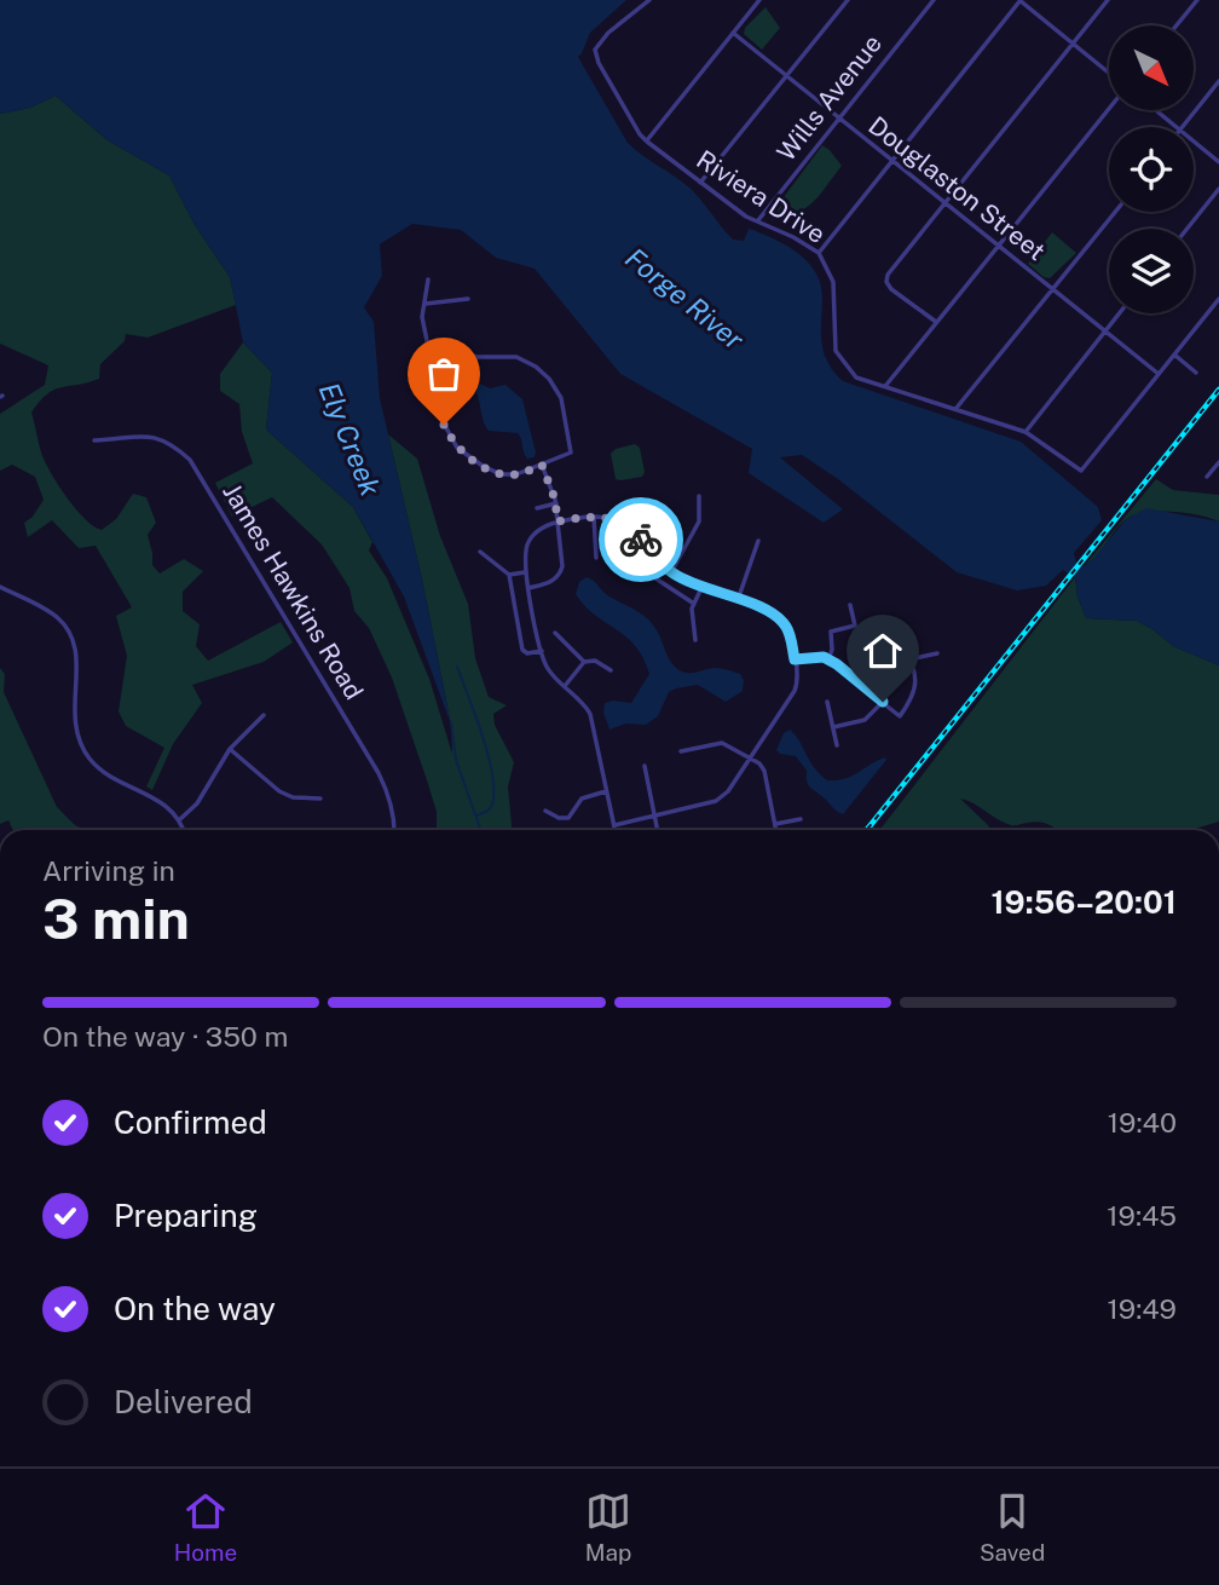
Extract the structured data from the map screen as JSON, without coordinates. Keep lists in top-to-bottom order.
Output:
{
  "streets": {
    "street": [
      "Wills Avenue",
      "Douglaston Street",
      "Riviera Drive",
      "James Hawkins Road"
    ]
  },
  "crossings": [
    ["Wills Avenue", "Douglaston Street"],
    ["Wills Avenue", "Riviera Drive"],
    ["Douglaston Street", "Riviera Drive"]
  ],
  "water": ["Forge River", "Ely Creek"],
  "north": "bottom right",
  "page": {
    "heading": ["3 min", "Arriving in", "19:56–20:01"],
    "bar": "On the way · 350 m",
    "list": [
      ["Confirmed", "19:40"],
      ["Preparing", "19:45"],
      ["On the way", "19:49"],
      "Delivered"
    ],
    "tabs": ["Home", "Map", "Saved"]
  }
}
